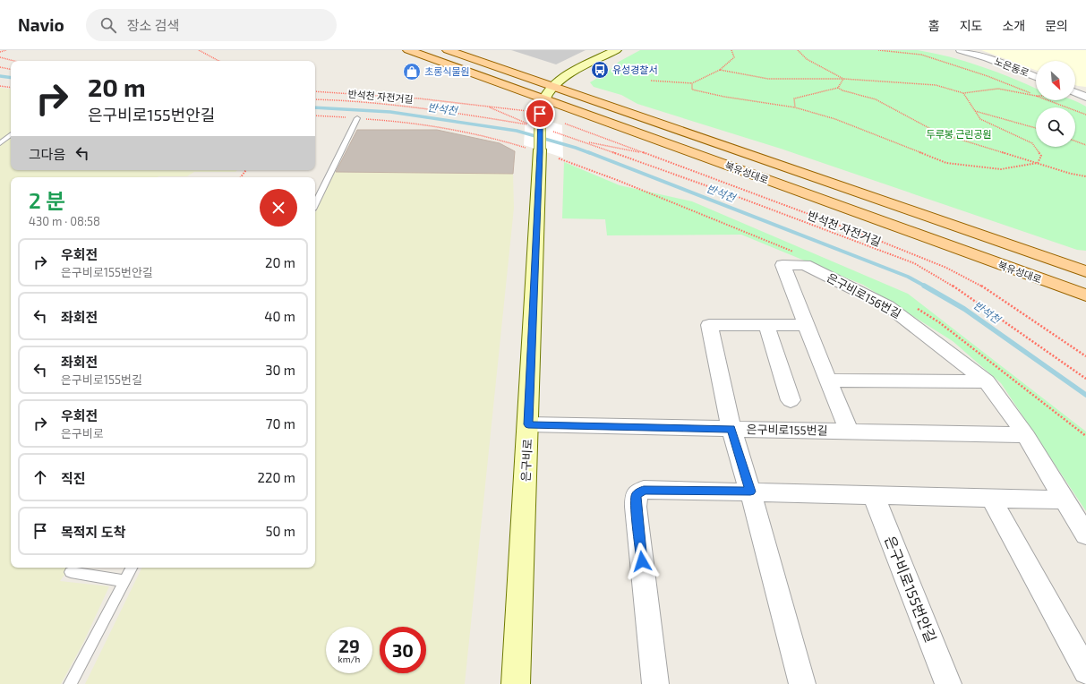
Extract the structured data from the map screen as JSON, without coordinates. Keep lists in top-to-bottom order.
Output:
{
  "streets": {
    "main road": ["북유성대로"],
    "street": [
      "노은동로",
      "은구비로156번길",
      "은구비로155번길",
      "은구비로",
      "은구비로155번안길"
    ],
    "path": ["반석천 자전거길"]
  },
  "crossings": [
    ["반석천 자전거길", "은구비로"],
    ["북유성대로", "은구비로"],
    ["은구비로156번길", "은구비로155번길"],
    ["은구비로155번길", "은구비로"]
  ],
  "water": ["반석천"],
  "parks": ["두루봉 근린공원"],
  "places": {
    "bus stop": ["유성경찰서"],
    "shop": ["초롱식물원"]
  },
  "north": "bottom right",
  "page": {
    "header": "Navio",
    "search": "장소 검색",
    "nav": [
      "홈",
      "지도",
      "소개",
      "문의"
    ],
    "turn": ["20 m", "은구비로155번안길"],
    "then": "그다음",
    "heading": ["2 분", "430 m · 08:58"],
    "list": [
      {
        "name": "우회전",
        "note": "은구비로155번안길",
        "value": "20 m"
      },
      {
        "name": "좌회전",
        "value": "40 m"
      },
      {
        "name": "좌회전",
        "note": "은구비로155번길",
        "value": "30 m"
      },
      {
        "name": "우회전",
        "note": "은구비로",
        "value": "70 m"
      },
      {
        "name": "직진",
        "value": "220 m"
      },
      {
        "name": "목적지 도착",
        "value": "50 m"
      }
    ],
    "speed": "29 km/h",
    "limit": "30"
  }
}
